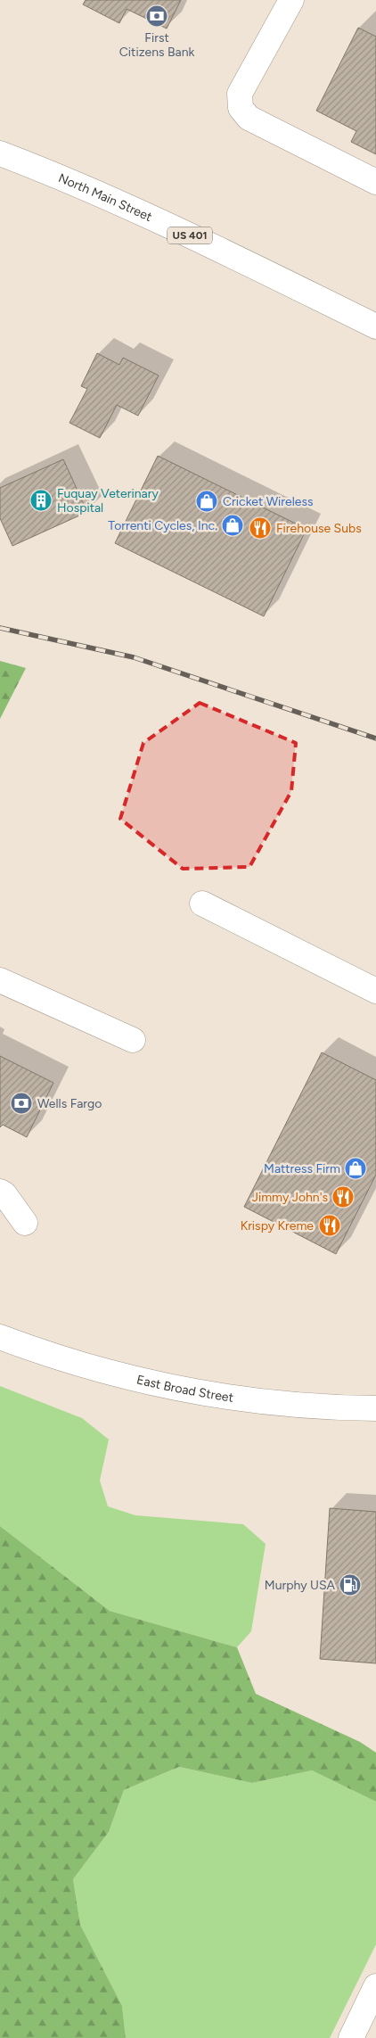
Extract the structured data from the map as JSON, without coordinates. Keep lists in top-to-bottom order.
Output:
{
  "streets": {
    "main road": ["North Main Street", "US 401", "East Broad Street"]
  },
  "places": {
    "bank": ["First Citizens Bank", "Wells Fargo"],
    "building": ["Fuquay Veterinary Hospital"],
    "shop": ["Cricket Wireless", "Torrenti Cycles, Inc.", "Mattress Firm"],
    "restaurant": ["Firehouse Subs", "Jimmy John's", "Krispy Kreme"],
    "fuel station": ["Murphy USA"]
  }
}
